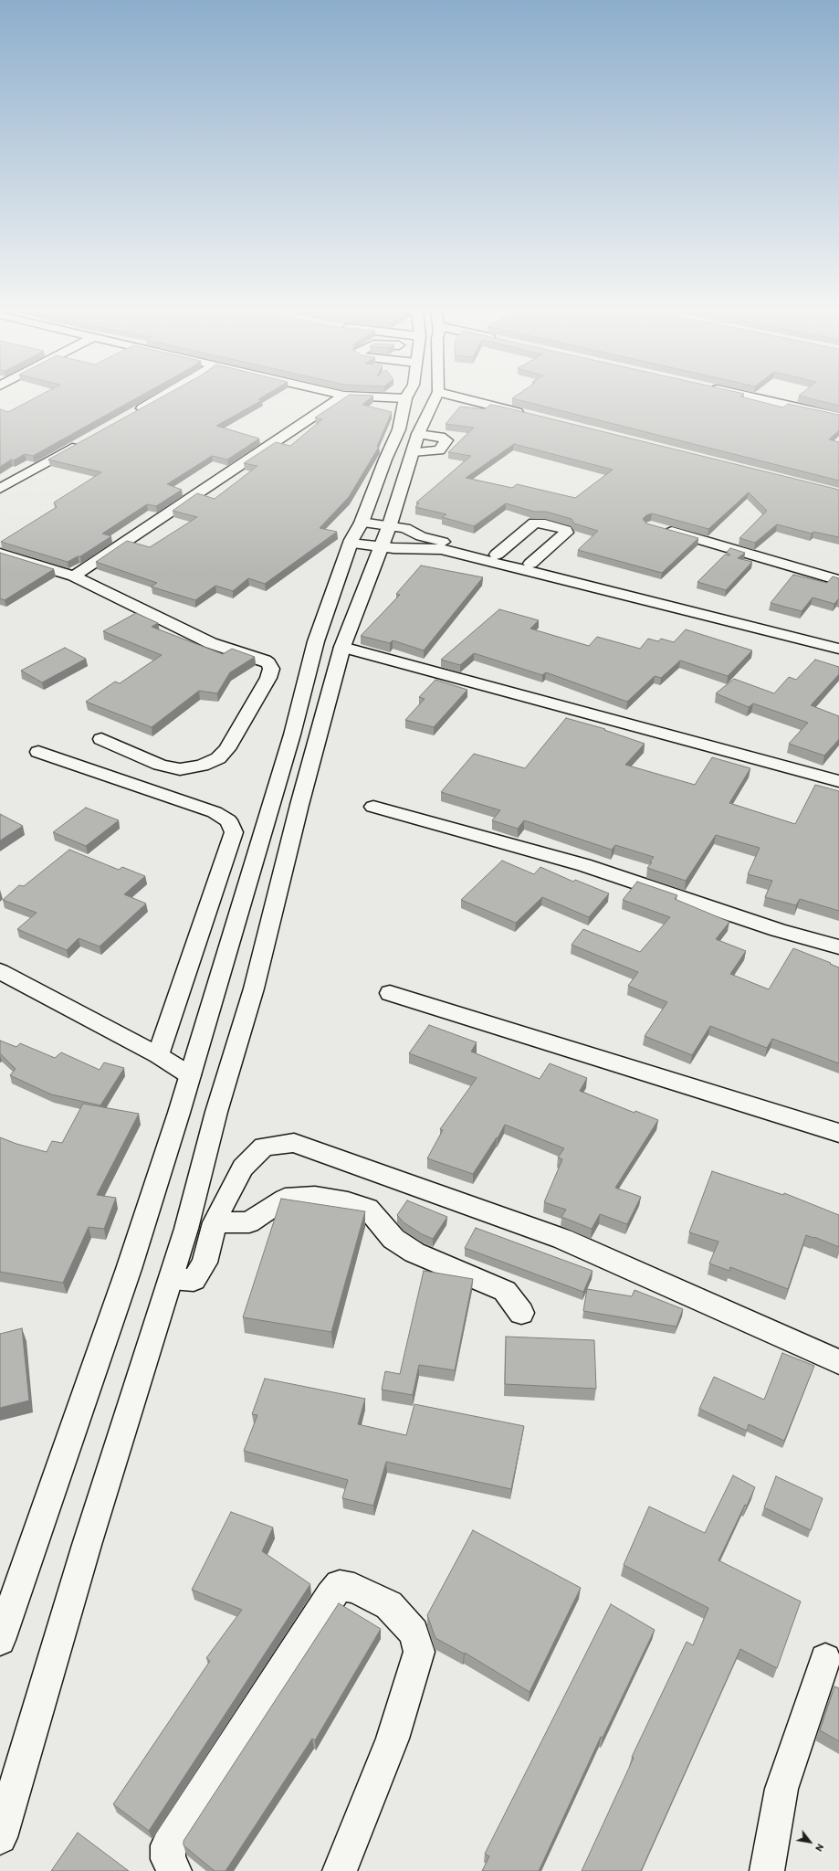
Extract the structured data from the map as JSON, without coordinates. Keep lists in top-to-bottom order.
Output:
{
  "north": "bottom right"
}
